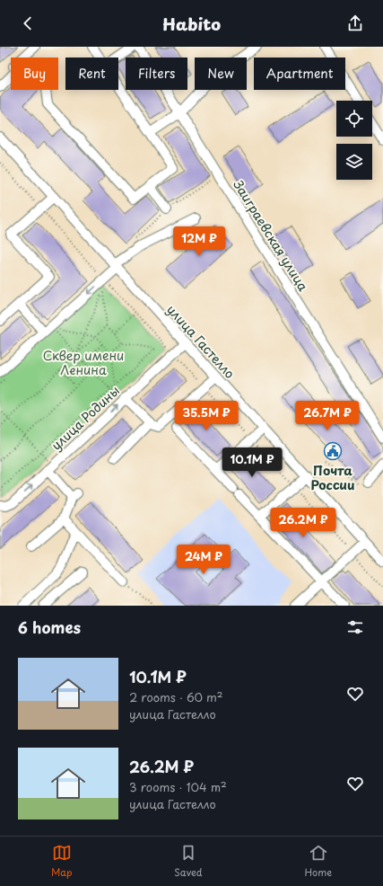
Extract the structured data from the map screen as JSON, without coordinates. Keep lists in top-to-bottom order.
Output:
{
  "streets": {
    "street": ["Заиграевская улица", "улица Гастелло", "улица Родины"]
  },
  "crossings": [
    ["улица Гастелло", "улица Родины"]
  ],
  "parks": ["Сквер имени Ленина"],
  "places": {
    "public building": ["Почта России"]
  },
  "page": {
    "header": "Habito",
    "chip": [
      "Buy",
      "Rent",
      "Filters",
      "New",
      "Apartment"
    ],
    "price": [
      "12M ₽",
      "35.5M ₽",
      "26.7M ₽",
      "10.1M ₽",
      "26.2M ₽",
      "24M ₽"
    ],
    "heading": "6 homes",
    "list": [
      {
        "name": "10.1M ₽",
        "note": "2 rooms · 60 m² · улица Гастелло"
      },
      {
        "name": "26.2M ₽",
        "note": "3 rooms · 104 m² · улица Гастелло"
      }
    ],
    "tabs": ["Map", "Saved", "Home"]
  }
}
